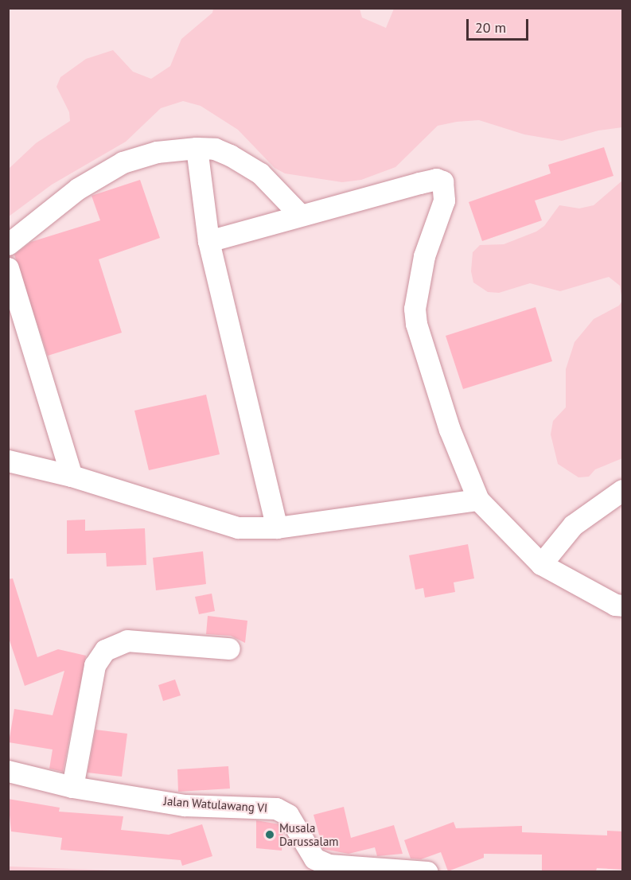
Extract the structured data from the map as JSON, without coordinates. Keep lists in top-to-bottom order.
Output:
{
  "streets": {
    "street": ["Jalan Watulawang VI"]
  },
  "places": ["Musala Darussalam"],
  "scale_bar": "20 m"
}
